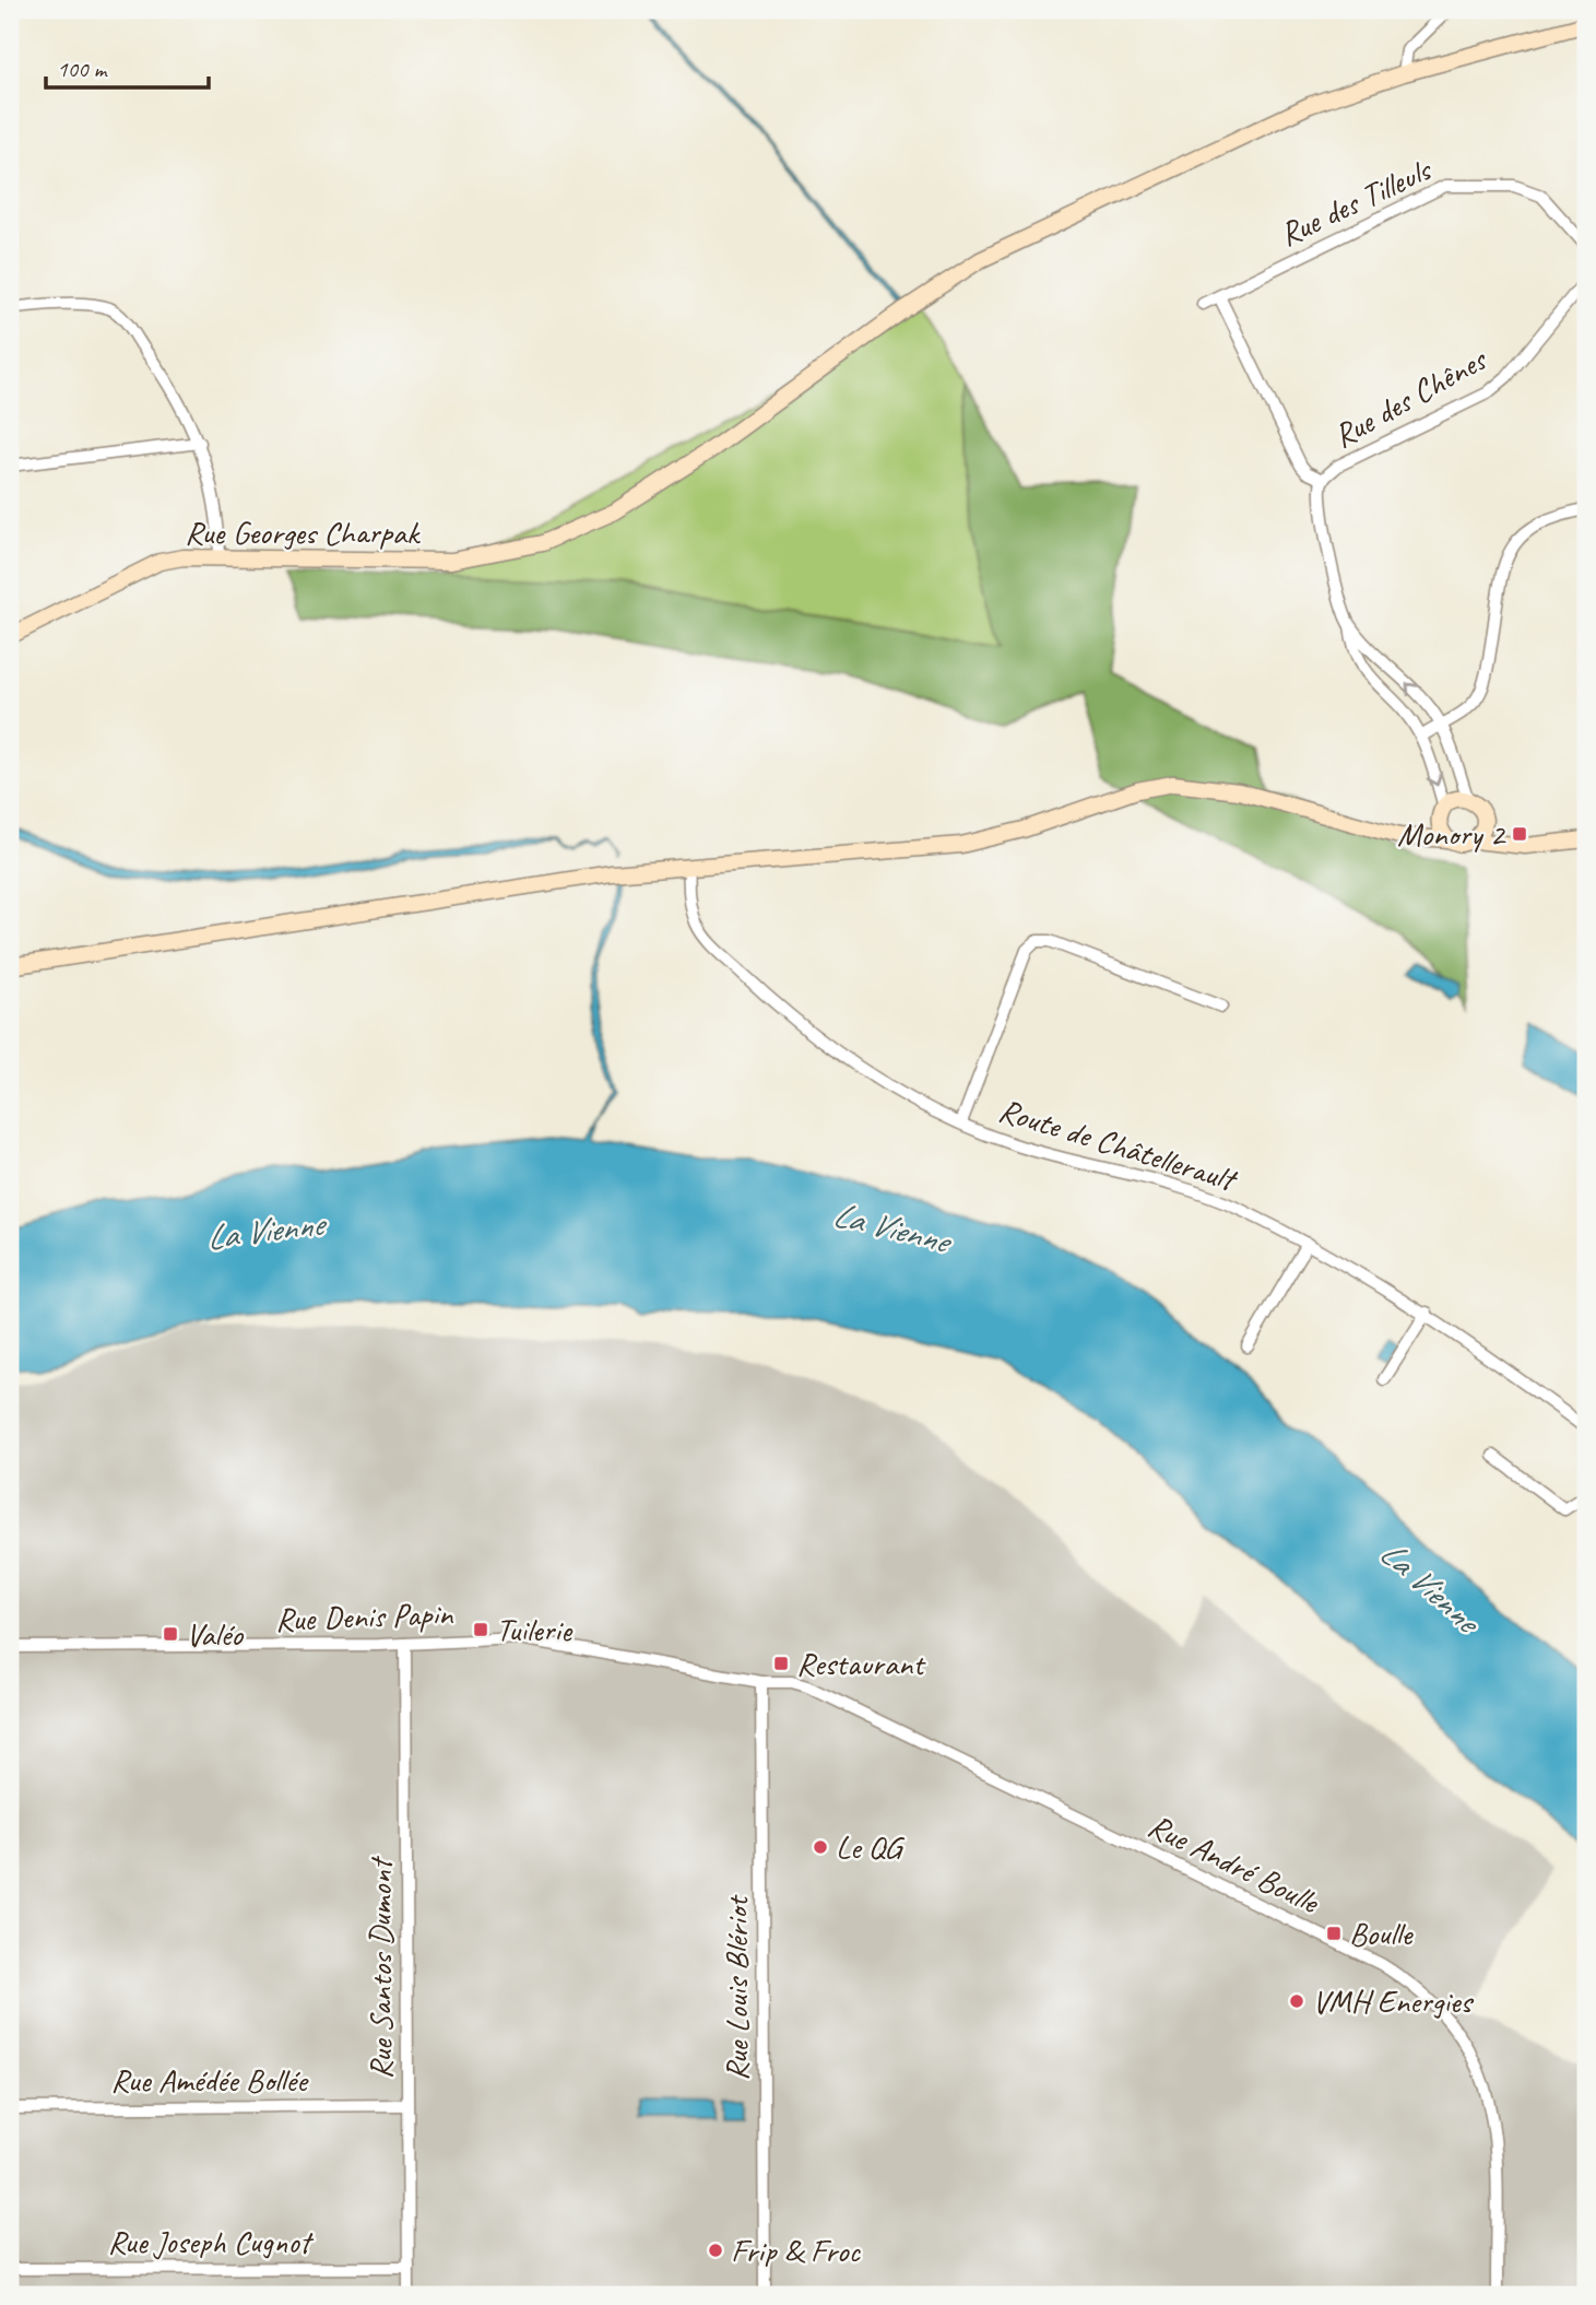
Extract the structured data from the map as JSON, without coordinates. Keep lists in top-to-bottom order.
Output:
{
  "streets": {
    "street": [
      "Rue des Tilleuls",
      "Rue des Chênes",
      "Rue Georges Charpak",
      "Route de Châtellerault",
      "Rue Denis Papin",
      "Rue André Boulle",
      "Rue Santos Dumont",
      "Rue Louis Blériot",
      "Rue Amédée Bollée",
      "Rue Joseph Cugnot"
    ]
  },
  "crossings": [
    ["Rue Denis Papin", "Rue André Boulle"],
    ["Rue Denis Papin", "Rue Santos Dumont"],
    ["Rue Denis Papin", "Rue Louis Blériot"],
    ["Rue André Boulle", "Rue Louis Blériot"],
    ["Rue Santos Dumont", "Rue Amédée Bollée"],
    ["Rue Santos Dumont", "Rue Joseph Cugnot"]
  ],
  "water": ["La Vienne"],
  "places": {
    "transit": [
      "Monory 2",
      "Tuilerie",
      "Valéo",
      "Restaurant",
      "Boulle"
    ],
    "other": ["Le QG", "VMH Energies", "Frip & Froc"]
  },
  "scale_bar": "100 m"
}
